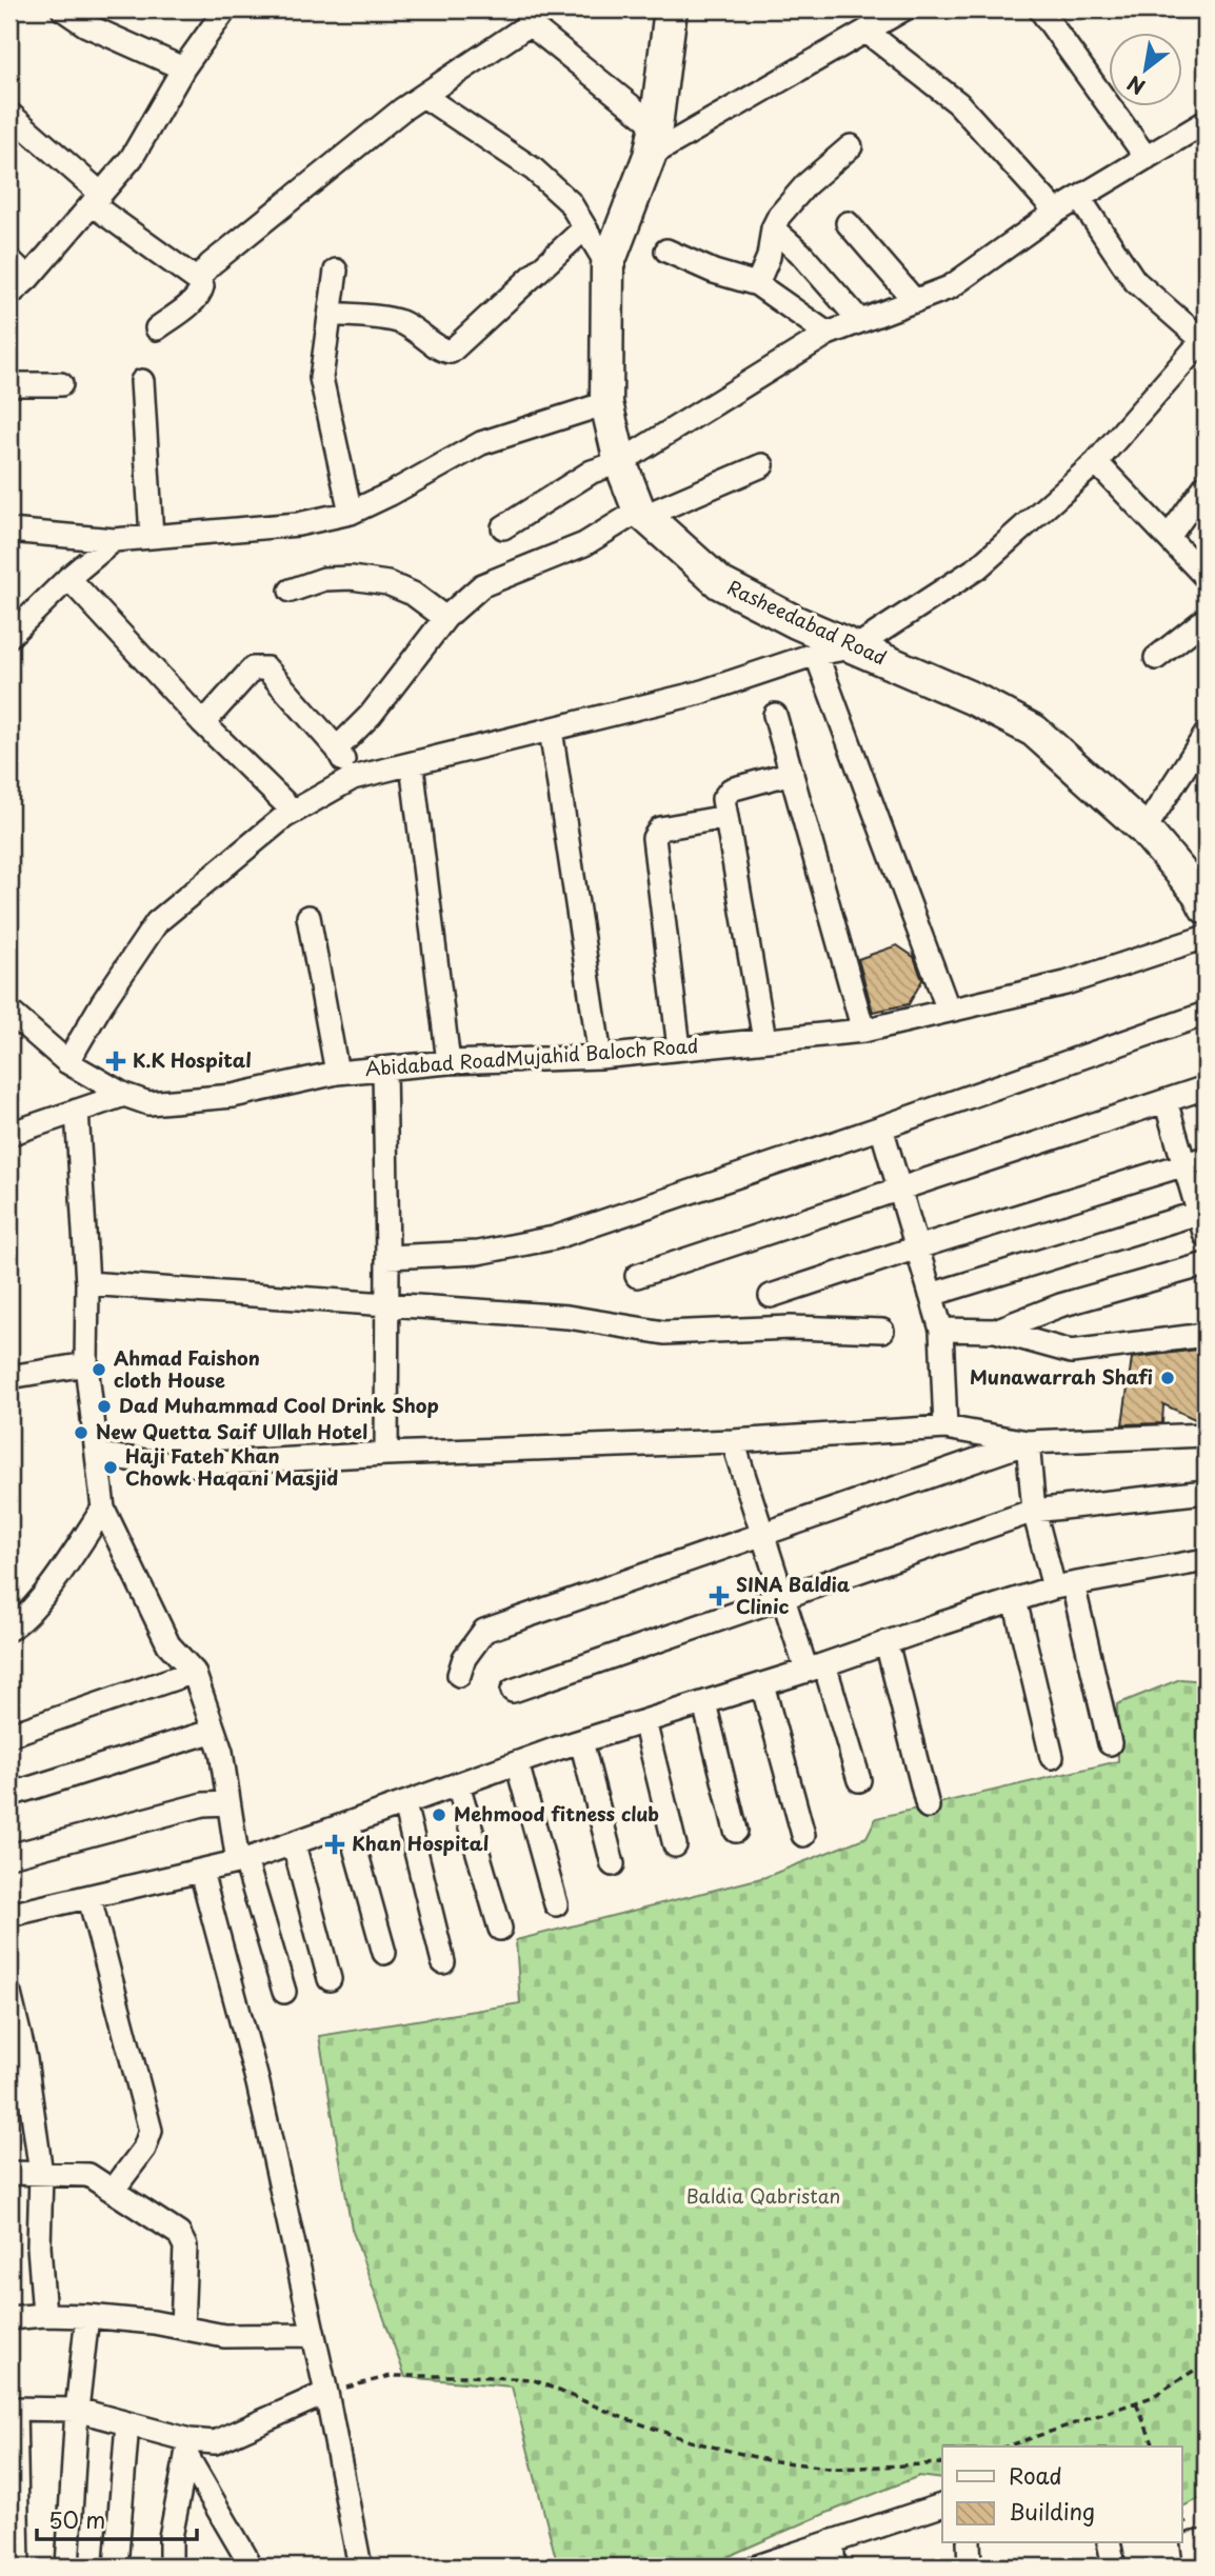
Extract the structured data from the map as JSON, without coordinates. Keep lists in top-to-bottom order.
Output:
{
  "streets": {
    "main road": ["Rasheedabad Road"],
    "street": ["Abidabad RoadMujahid Baloch Road"]
  },
  "parks": ["Baldia Qabristan"],
  "places": {
    "health": ["K.K Hospital", "SINA Baldia Clinic", "Khan Hospital"],
    "other": [
      "Ahmad Faishon cloth House",
      "Munawarrah Shafi",
      "Dad Muhammad Cool Drink Shop",
      "New Quetta Saif Ullah Hotel",
      "Haji Fateh Khan Chowk Haqani Masjid",
      "Mehmood fitness club"
    ]
  },
  "legend": ["Road", "Building"],
  "scale_bar": "50 m",
  "north": "bottom left"
}
